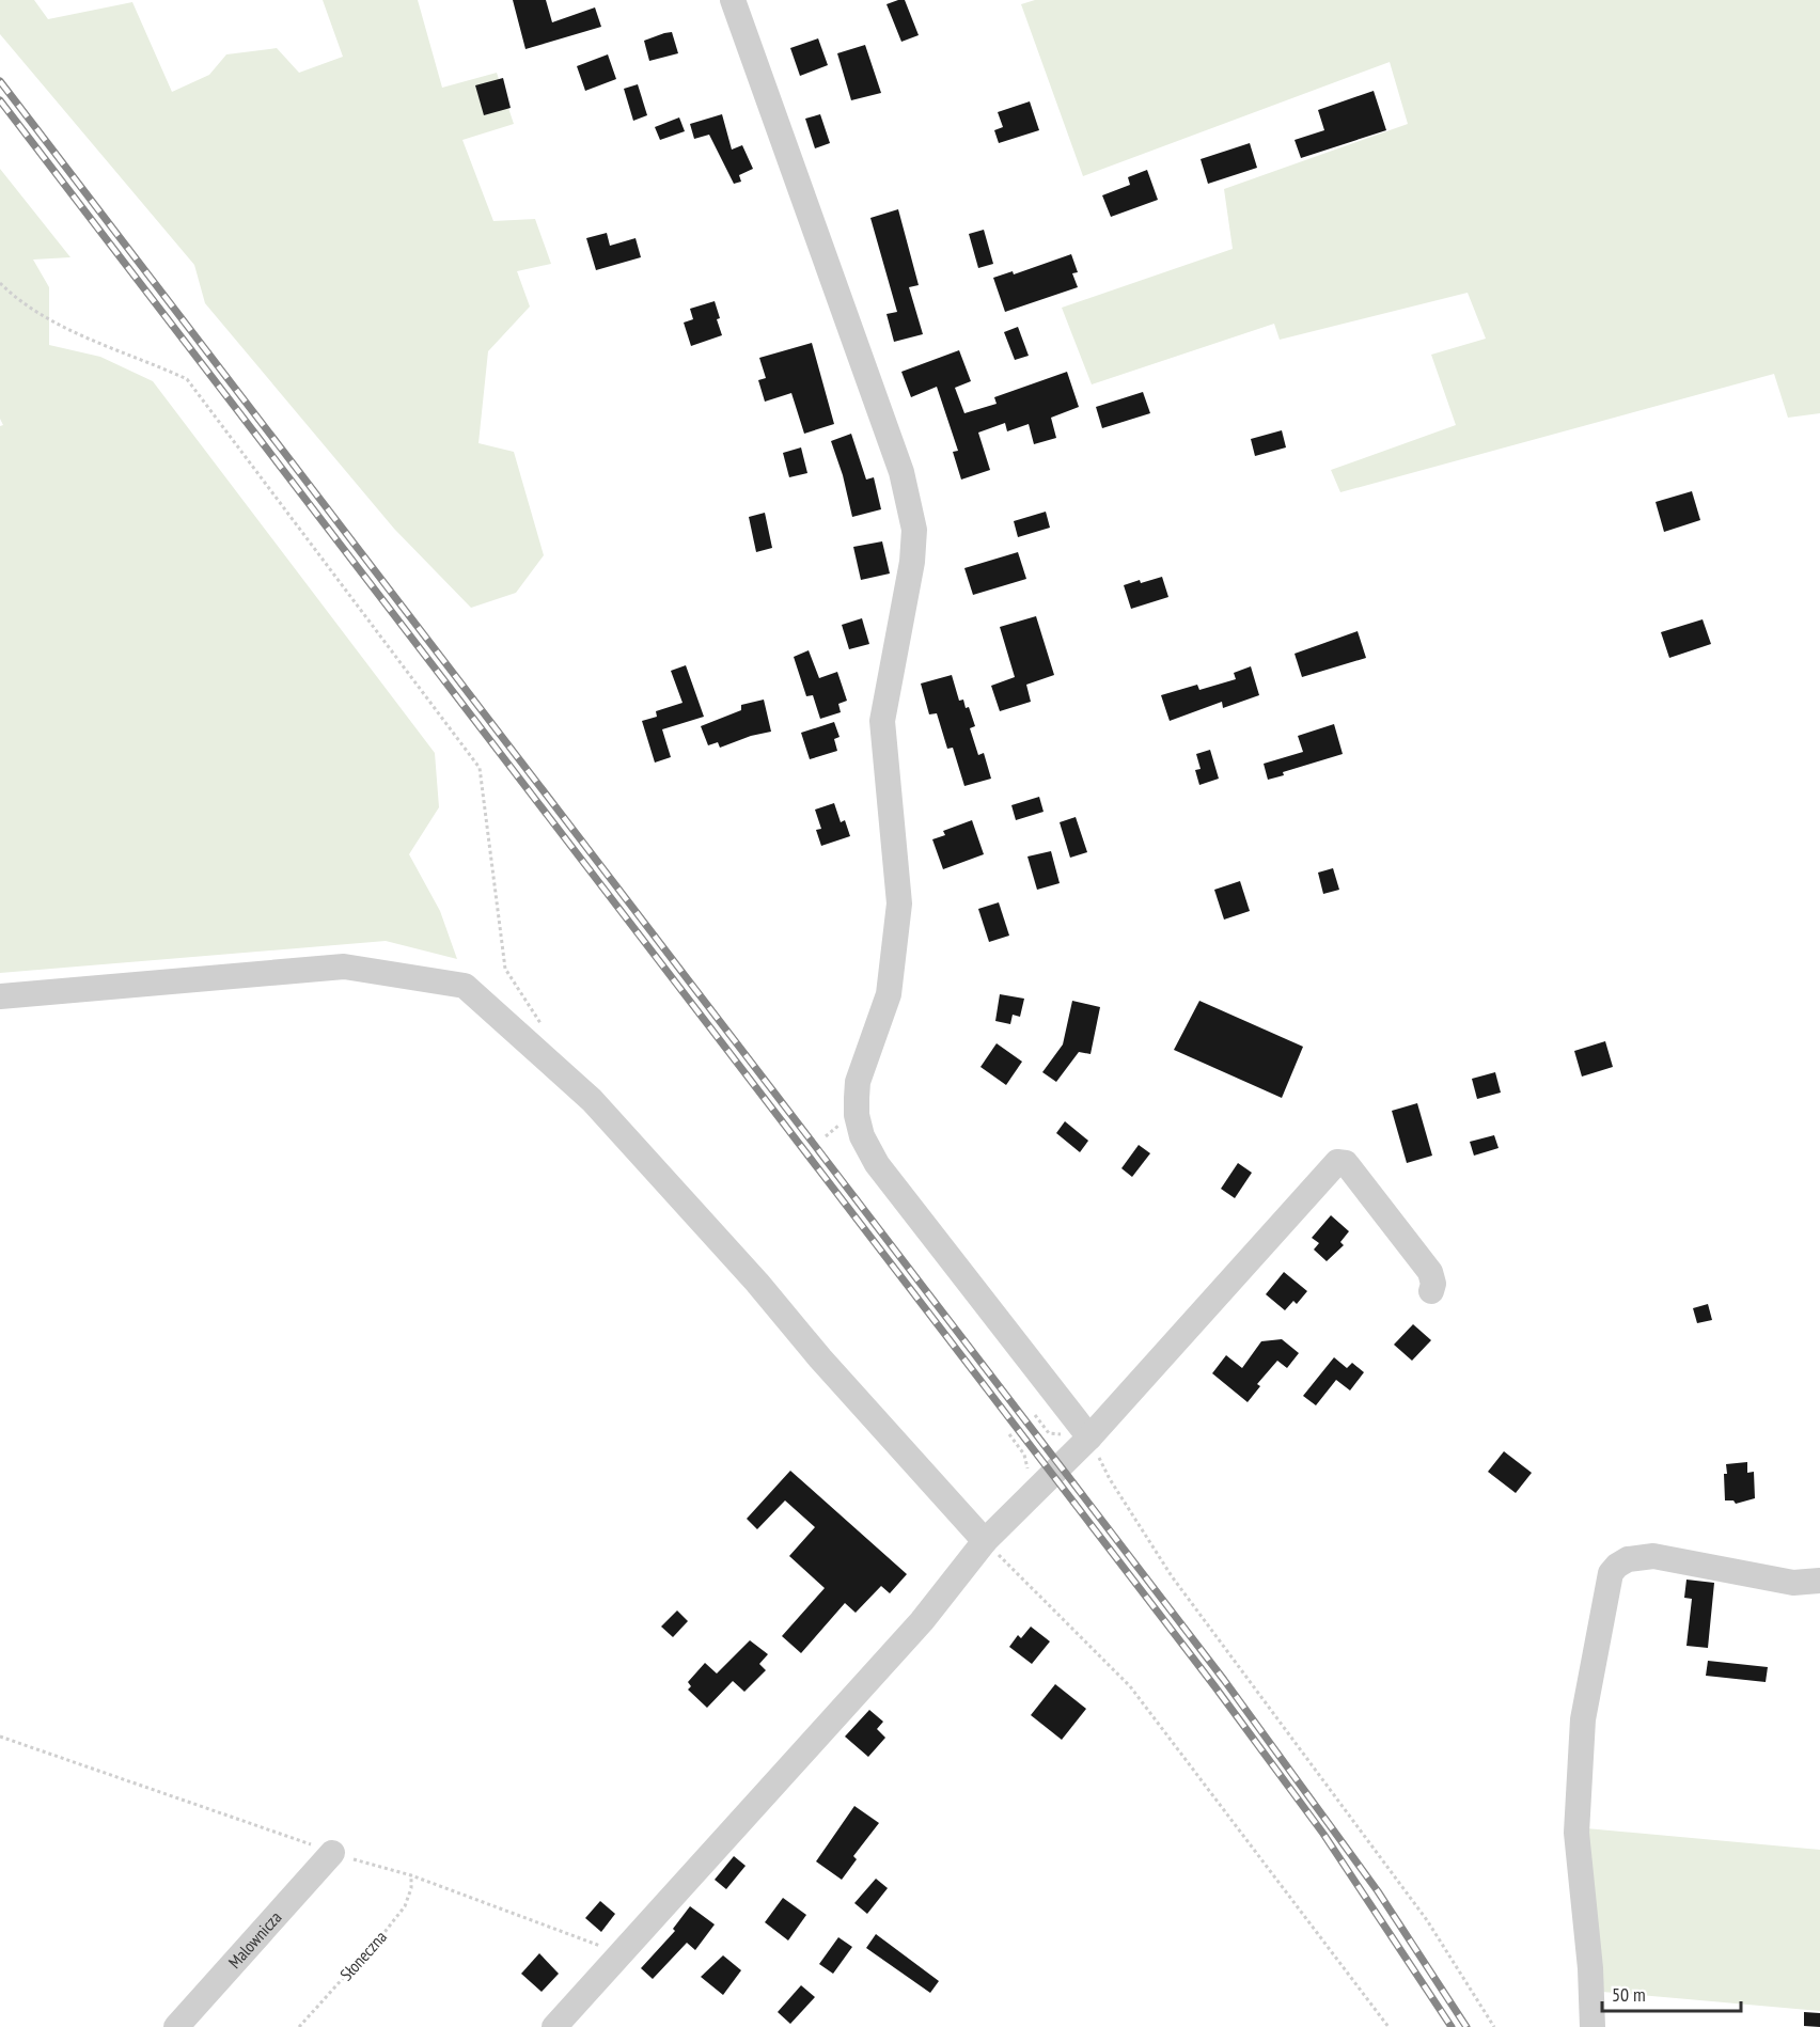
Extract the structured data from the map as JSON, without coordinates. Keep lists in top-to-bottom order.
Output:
{
  "streets": {
    "street": ["Malownicza"],
    "path": ["Słoneczna"]
  },
  "scale_bar": "50 m"
}
